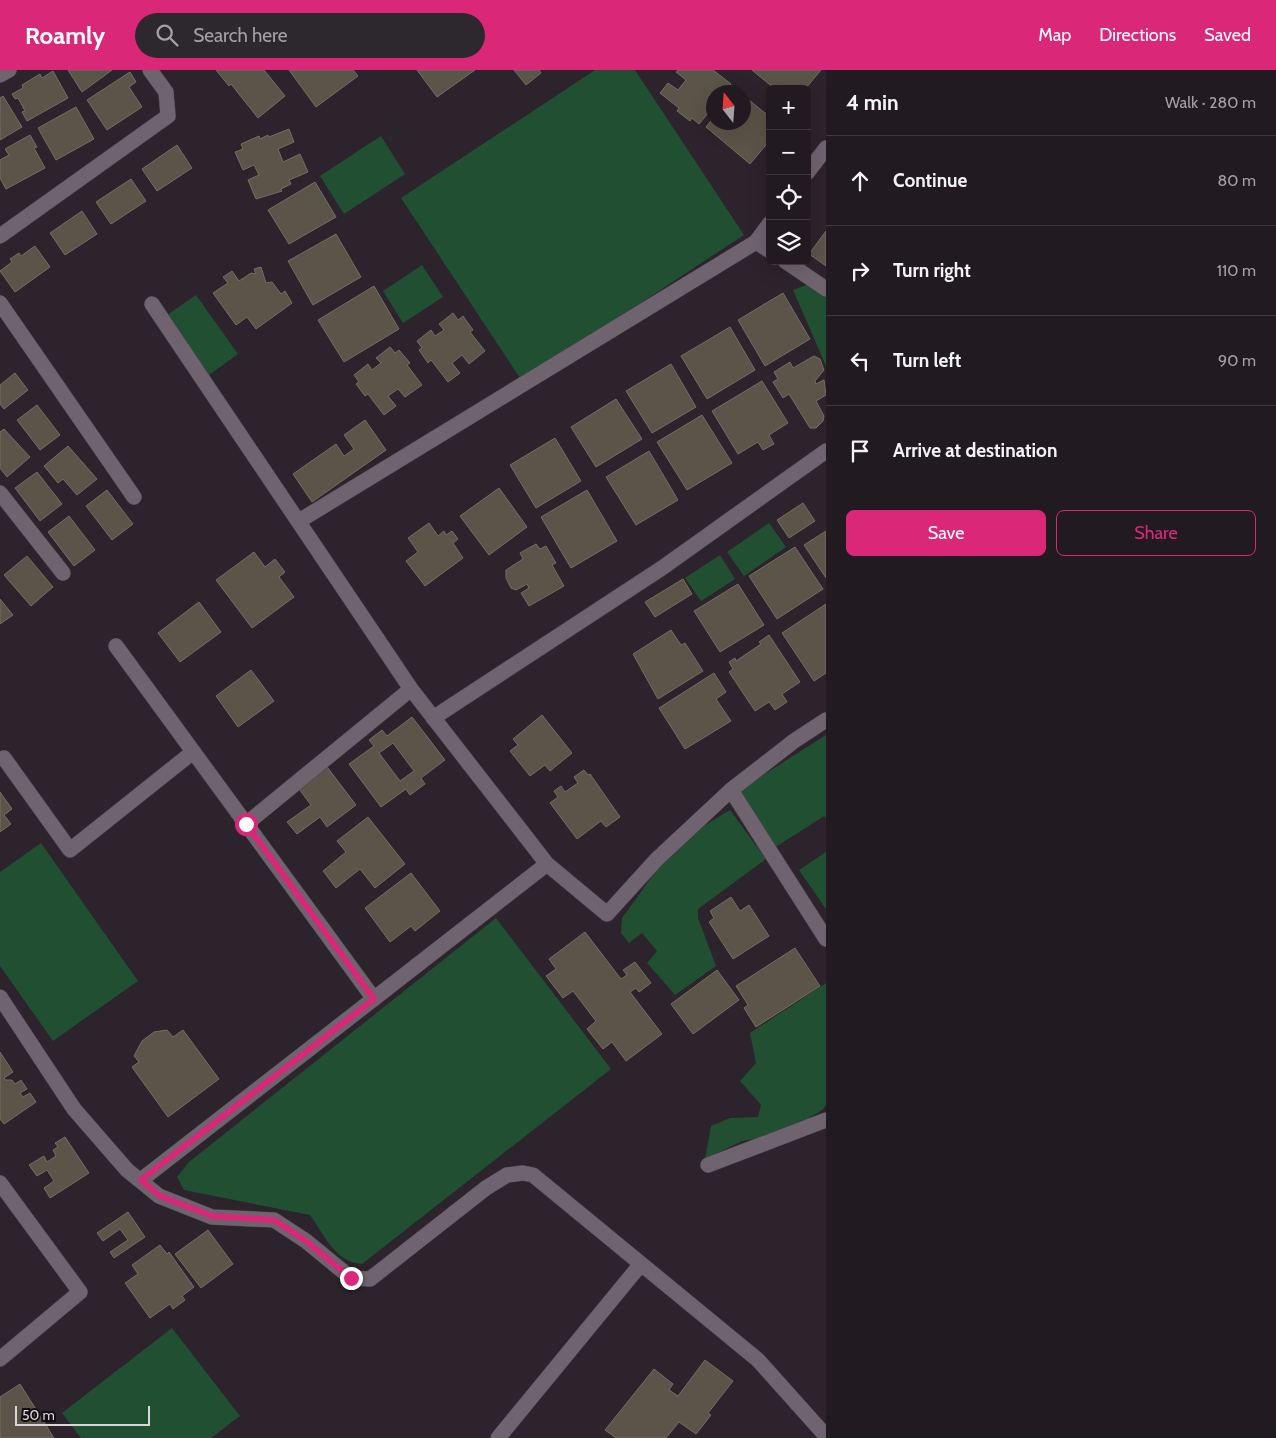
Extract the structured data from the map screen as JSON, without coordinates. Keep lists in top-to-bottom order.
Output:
{
  "scale_bar": "50 m",
  "north": "top",
  "page": {
    "header": "Roamly",
    "search": "Search here",
    "nav": ["Map", "Directions", "Saved"],
    "heading": ["4 min", "Walk · 280 m"],
    "map_buttons": ["+", "−"],
    "list": [
      ["Continue", "80 m"],
      ["Turn right", "110 m"],
      ["Turn left", "90 m"],
      "Arrive at destination"
    ],
    "buttons": ["Save", "Share"],
    "scale": "50 m"
  }
}
